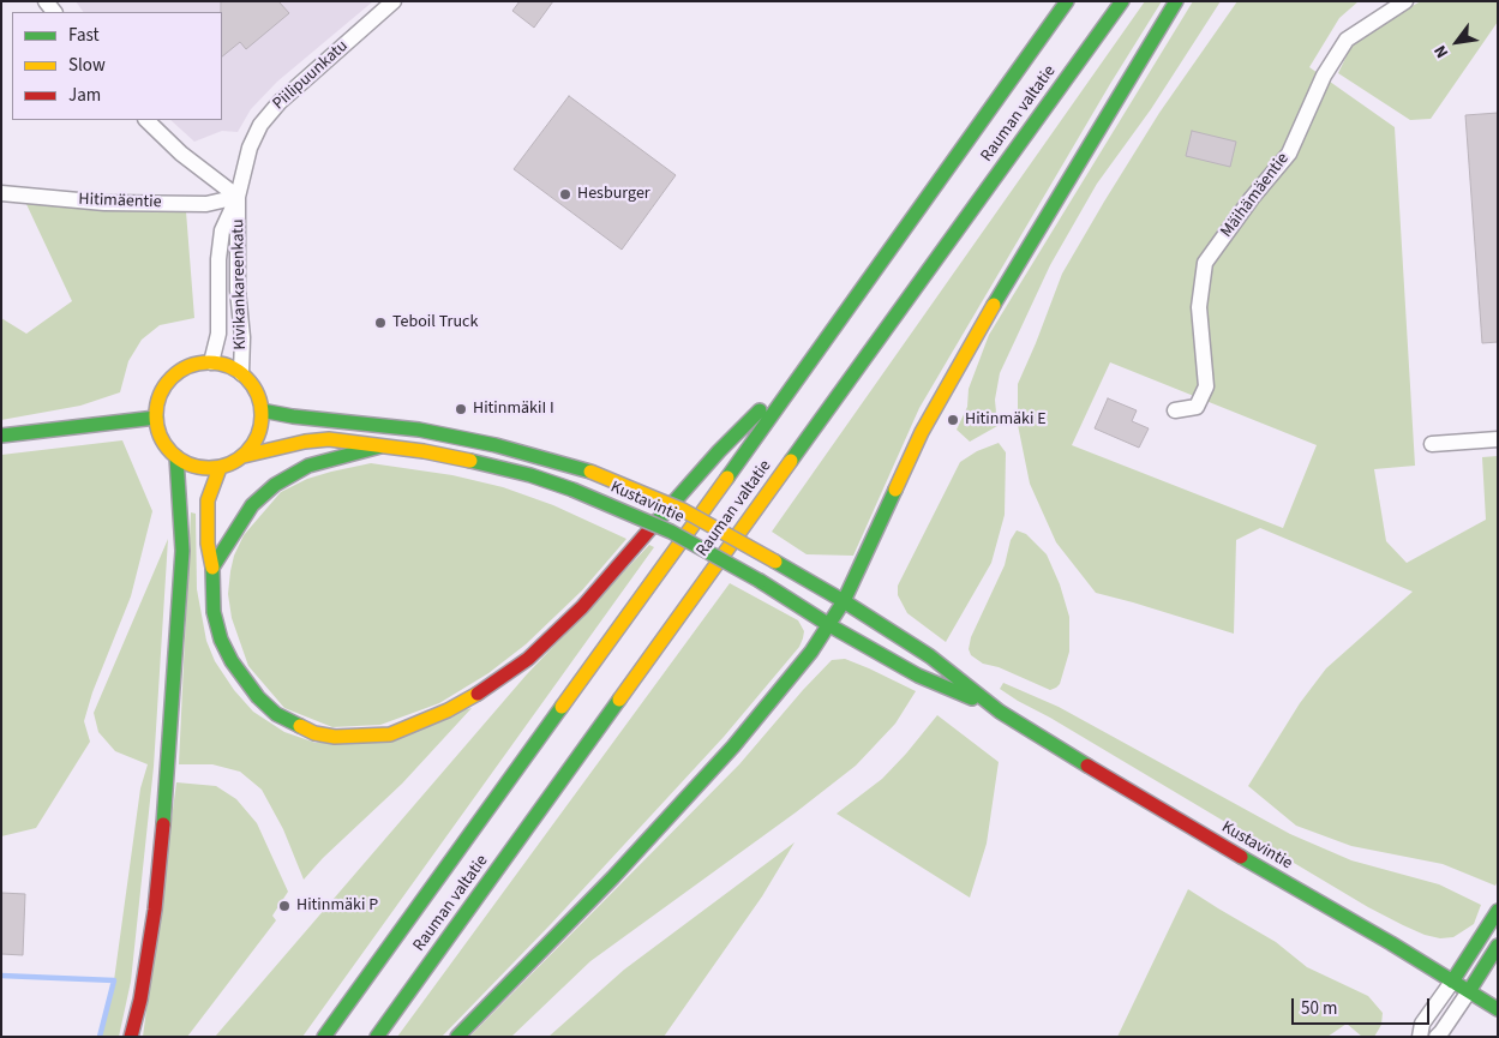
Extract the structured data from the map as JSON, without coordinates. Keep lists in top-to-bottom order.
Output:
{
  "streets": {
    "main road": ["Rauman valtatie", "Kustavintie"],
    "street": [
      "Piilipuunkatu",
      "Mäihämäentie",
      "Hitimäentie",
      "Kivikankareenkatu"
    ]
  },
  "crossings": [
    ["Piilipuunkatu", "Hitimäentie"],
    ["Piilipuunkatu", "Kivikankareenkatu"],
    ["Hitimäentie", "Kivikankareenkatu"],
    ["Kivikankareenkatu", "Kustavintie"]
  ],
  "places": [
    "Hesburger",
    "Teboil Truck",
    "HitinmäkiI I",
    "Hitinmäki E",
    "Hitinmäki P"
  ],
  "legend": ["Fast", "Slow", "Jam"],
  "scale_bar": "50 m",
  "north": "bottom left"
}
